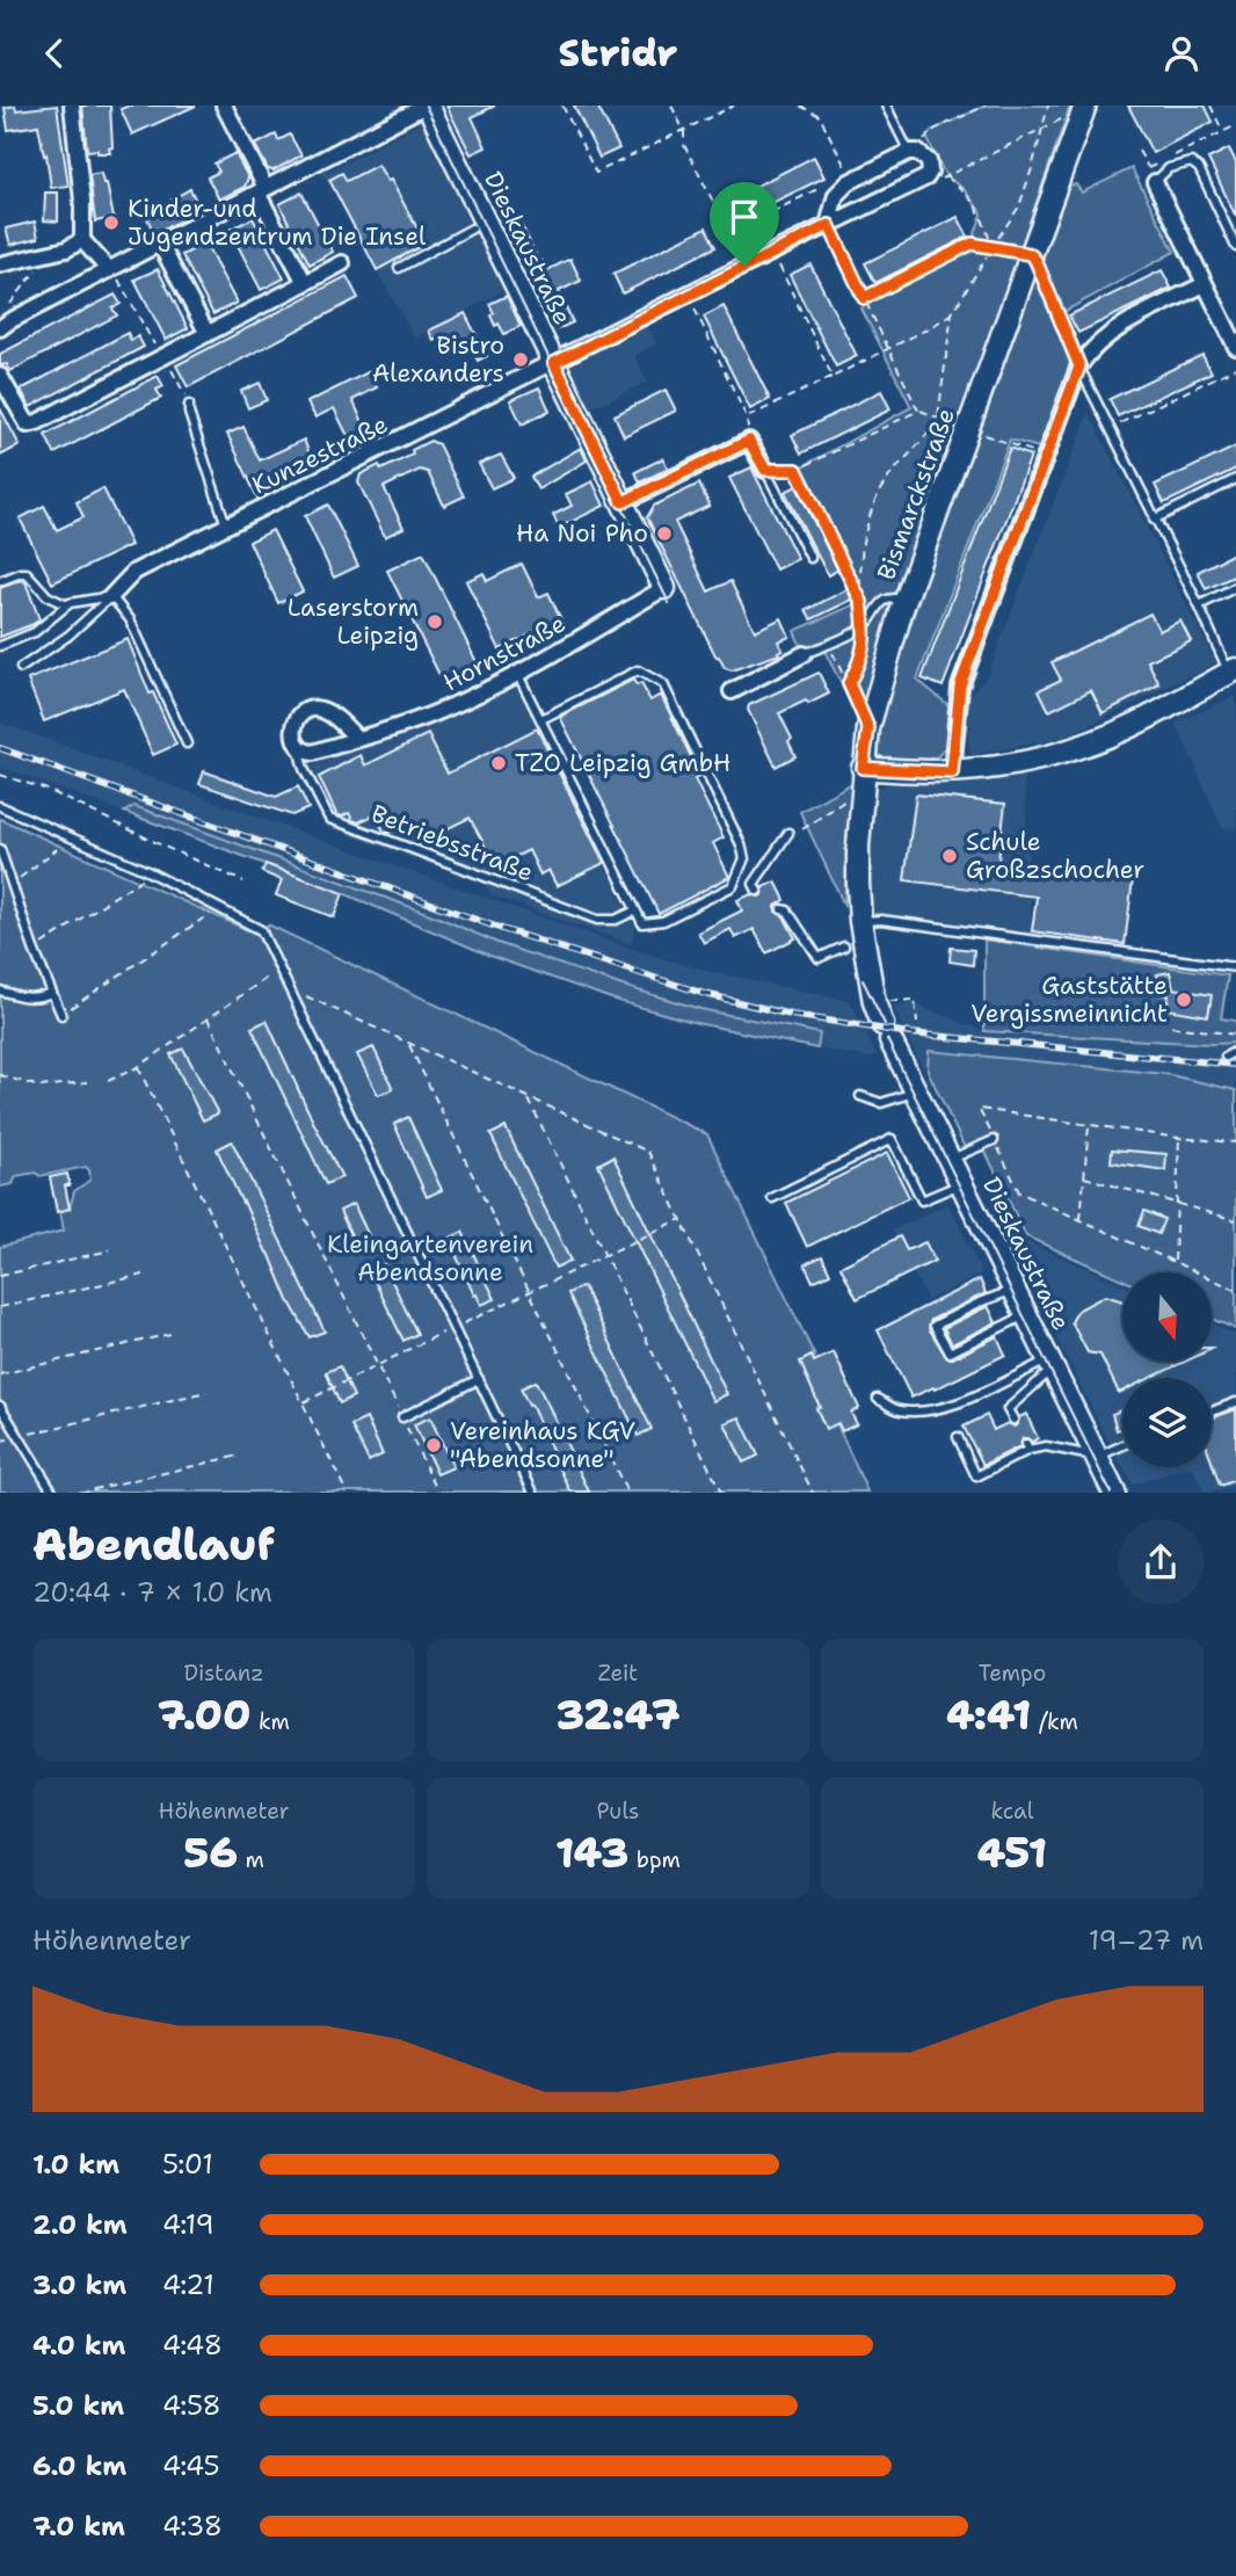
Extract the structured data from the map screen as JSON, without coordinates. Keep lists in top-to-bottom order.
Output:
{
  "streets": {
    "street": [
      "Dieskaustraße",
      "Kunzestraße",
      "Bismarckstraße",
      "Hornstraße"
    ],
    "lane": ["Betriebsstraße"]
  },
  "crossings": [
    ["Dieskaustraße", "Kunzestraße"],
    ["Dieskaustraße", "Bismarckstraße"],
    ["Dieskaustraße", "Hornstraße"],
    ["Hornstraße", "Betriebsstraße"]
  ],
  "parks": ["Kleingartenverein Abendsonne"],
  "places": [
    "Kinder-und Jugendzentrum Die Insel",
    "Bistro Alexanders",
    "Ha Noi Pho",
    "Laserstorm Leipzig",
    "TZO Leipzig GmbH",
    "Schule Großzschocher",
    "Gaststätte Vergissmeinnicht",
    "Vereinhaus KGV \"Abendsonne\""
  ],
  "north": "bottom",
  "page": {
    "header": "Stridr",
    "heading": ["Abendlauf", "20:44 · 7 × 1.0 km"],
    "stats": [
      ["Distanz", "7.00 km"],
      ["Zeit", "32:47"],
      ["Tempo", "4:41 /km"],
      ["Höhenmeter", "56 m"],
      ["Puls", "143 bpm"],
      ["kcal", "451"]
    ],
    "chart": ["Höhenmeter", "19–27 m"],
    "list": [
      {
        "name": "1.0 km",
        "note": "5:01"
      },
      {
        "name": "2.0 km",
        "note": "4:19"
      },
      {
        "name": "3.0 km",
        "note": "4:21"
      },
      {
        "name": "4.0 km",
        "note": "4:48"
      },
      {
        "name": "5.0 km",
        "note": "4:58"
      },
      {
        "name": "6.0 km",
        "note": "4:45"
      },
      {
        "name": "7.0 km",
        "note": "4:38"
      }
    ]
  }
}
